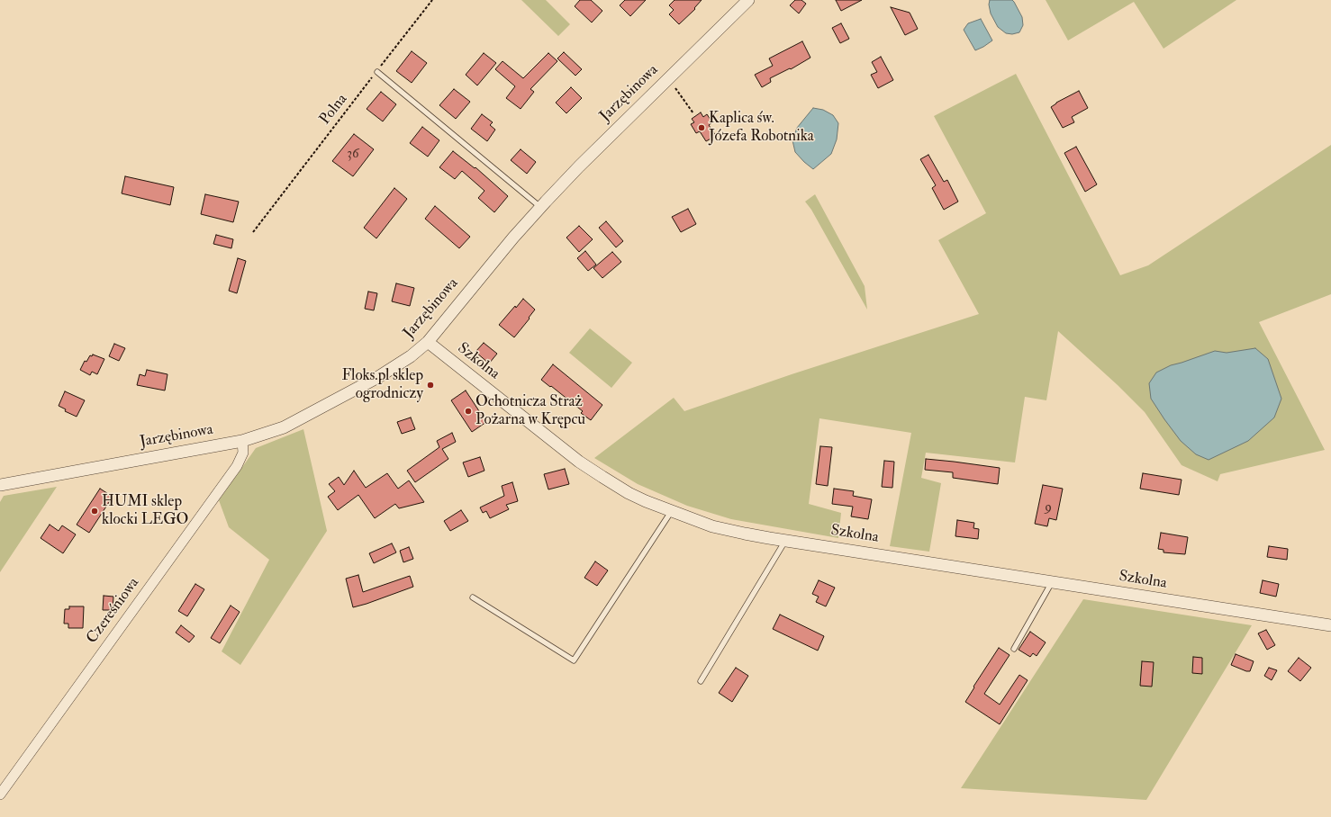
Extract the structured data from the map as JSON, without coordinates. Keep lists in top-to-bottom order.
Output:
{
  "streets": {
    "street": ["Jarzębinowa", "Szkolna", "Czereśniowa"],
    "path": ["Polna"]
  },
  "crossings": [
    ["Jarzębinowa", "Szkolna"],
    ["Jarzębinowa", "Czereśniowa"]
  ],
  "places": [
    "Kaplica św. Józefa Robotnika",
    "Floks.pl sklep ogrodniczy",
    "Ochotnicza Straż Pożarna w Krępcu",
    "HUMI sklep klocki LEGO"
  ],
  "house_numbers": ["36", "9"]
}
